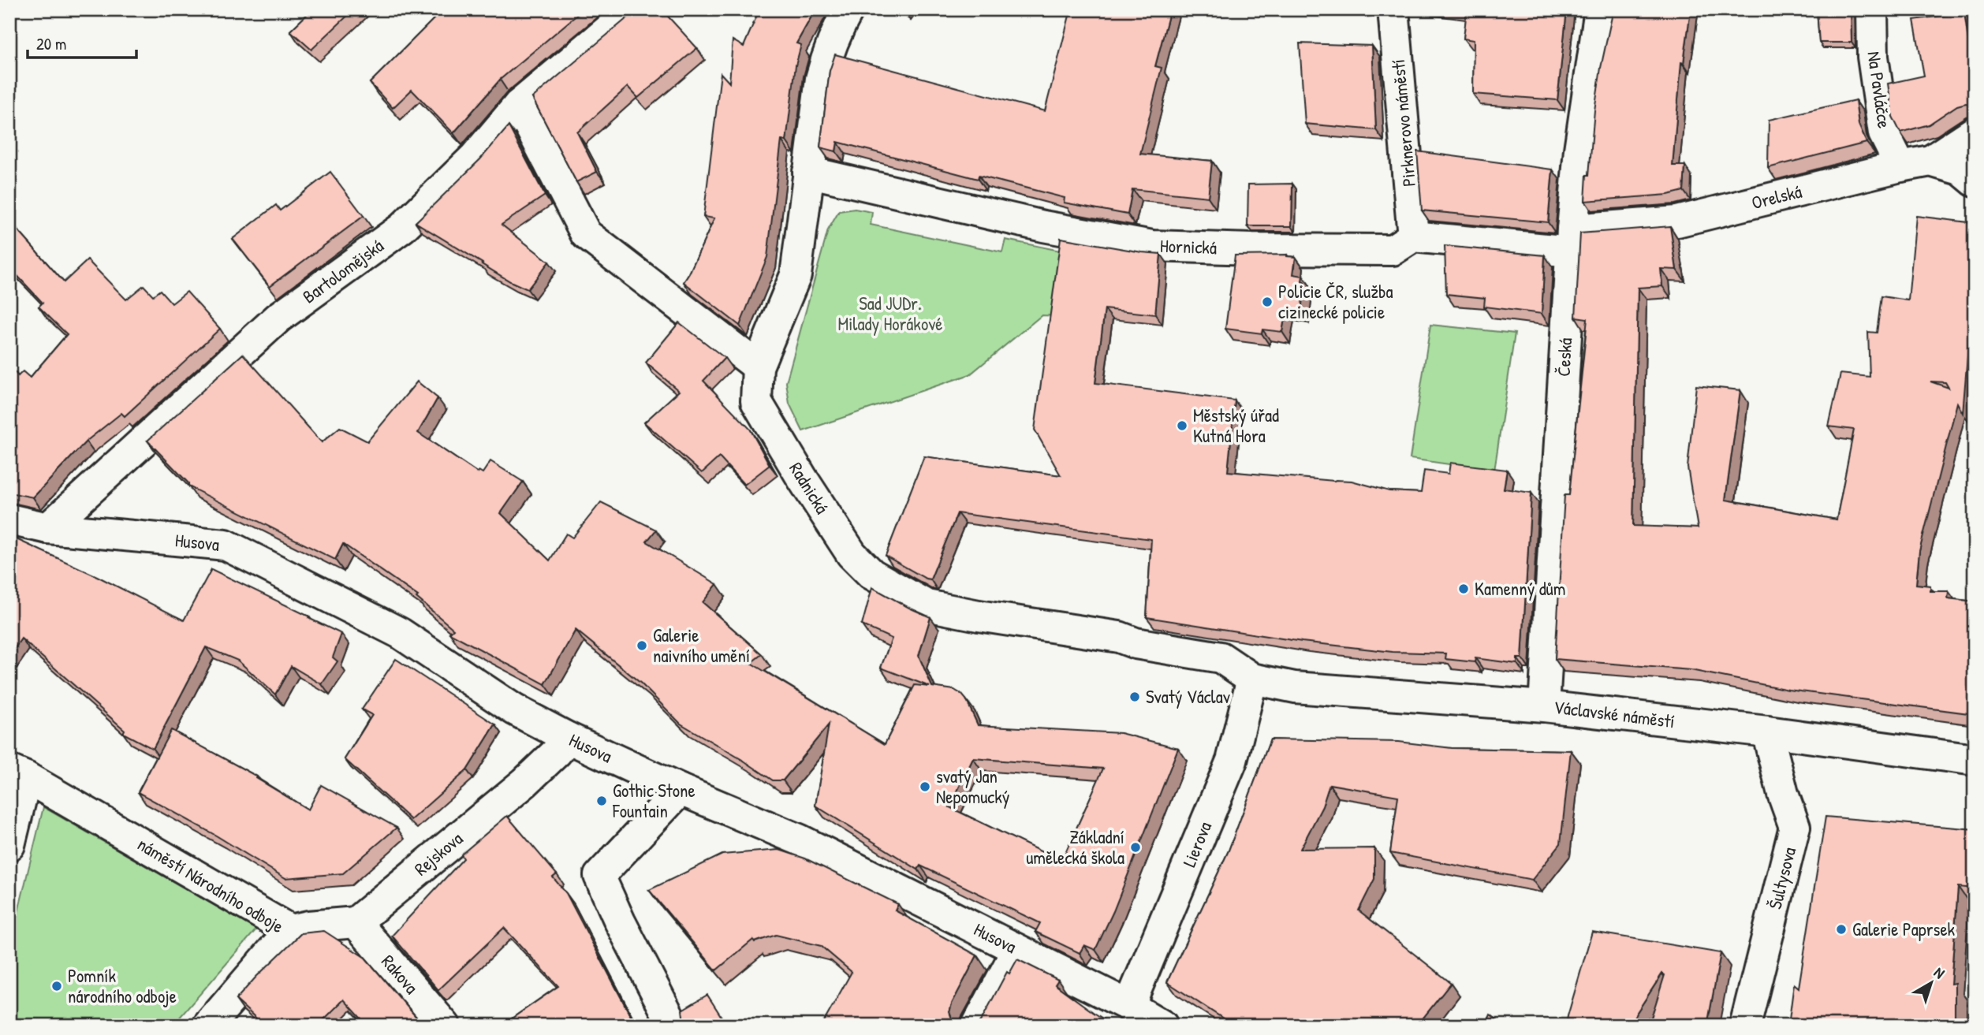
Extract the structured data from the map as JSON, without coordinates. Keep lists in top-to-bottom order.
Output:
{
  "streets": {
    "street": [
      "Na Pavláčce",
      "Pirknerovo náměstí",
      "Orelská",
      "Hornická",
      "Bartolomějská",
      "Česká",
      "Radnická",
      "Husova",
      "Václavské náměstí",
      "Lierova",
      "Rejskova",
      "Šultysova",
      "náměstí Národního odboje",
      "Rakova"
    ]
  },
  "crossings": [
    ["Na Pavláčce", "Orelská"],
    ["Pirknerovo náměstí", "Hornická"],
    ["Orelská", "Česká"],
    ["Hornická", "Radnická"],
    ["Bartolomějská", "Husova"],
    ["Česká", "Václavské náměstí"],
    ["Radnická", "Václavské náměstí"],
    ["Radnická", "Lierova"],
    ["Husova", "Lierova"],
    ["Husova", "Rejskova"],
    ["Václavské náměstí", "Lierova"],
    ["Václavské náměstí", "Šultysova"],
    ["Rejskova", "Rakova"]
  ],
  "parks": ["Sad JUDr. Milady Horákové"],
  "places": [
    "Policie ČR, služba cizinecké policie",
    "Městský úřad Kutná Hora",
    "Kamenný dům",
    "Galerie naivního umění",
    "Svatý Václav",
    "svatý Jan Nepomucký",
    "Gothic Stone Fountain",
    "Základní umělecká škola",
    "Galerie Paprsek",
    "Pomník národního odboje"
  ],
  "scale_bar": "20 m",
  "north": "top right"
}
